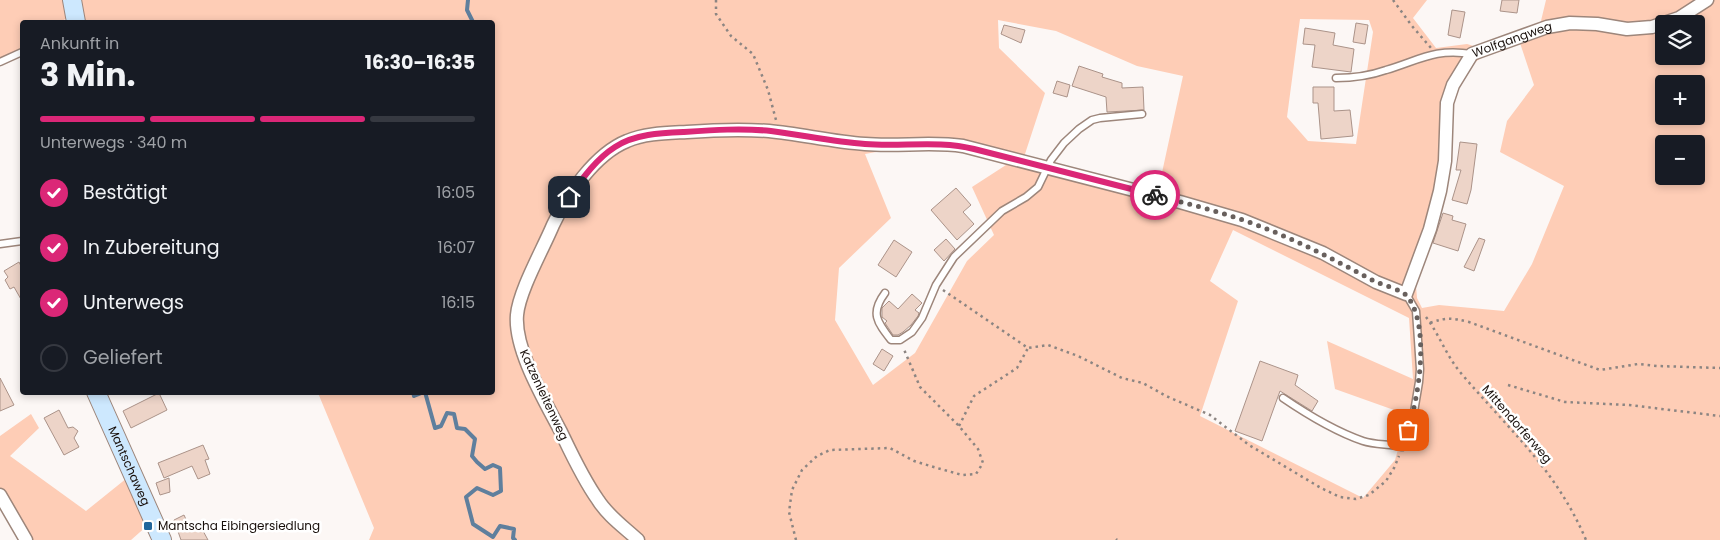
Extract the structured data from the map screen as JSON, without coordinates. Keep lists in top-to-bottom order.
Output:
{
  "streets": {
    "street": ["Wolfgangweg", "Katzenleitenweg", "Mantschaweg"],
    "path": ["Mittendorferweg"]
  },
  "crossings": [
    ["Wolfgangweg", "Katzenleitenweg"]
  ],
  "places": {
    "transit": ["Mantscha Eibingersiedlung"]
  },
  "page": {
    "map_buttons": ["+", "−"],
    "heading": ["3 Min.", "Ankunft in", "16:30–16:35"],
    "bar": "Unterwegs · 340 m",
    "list": [
      ["Bestätigt", "16:05"],
      ["In Zubereitung", "16:07"],
      ["Unterwegs", "16:15"],
      "Geliefert"
    ]
  }
}
